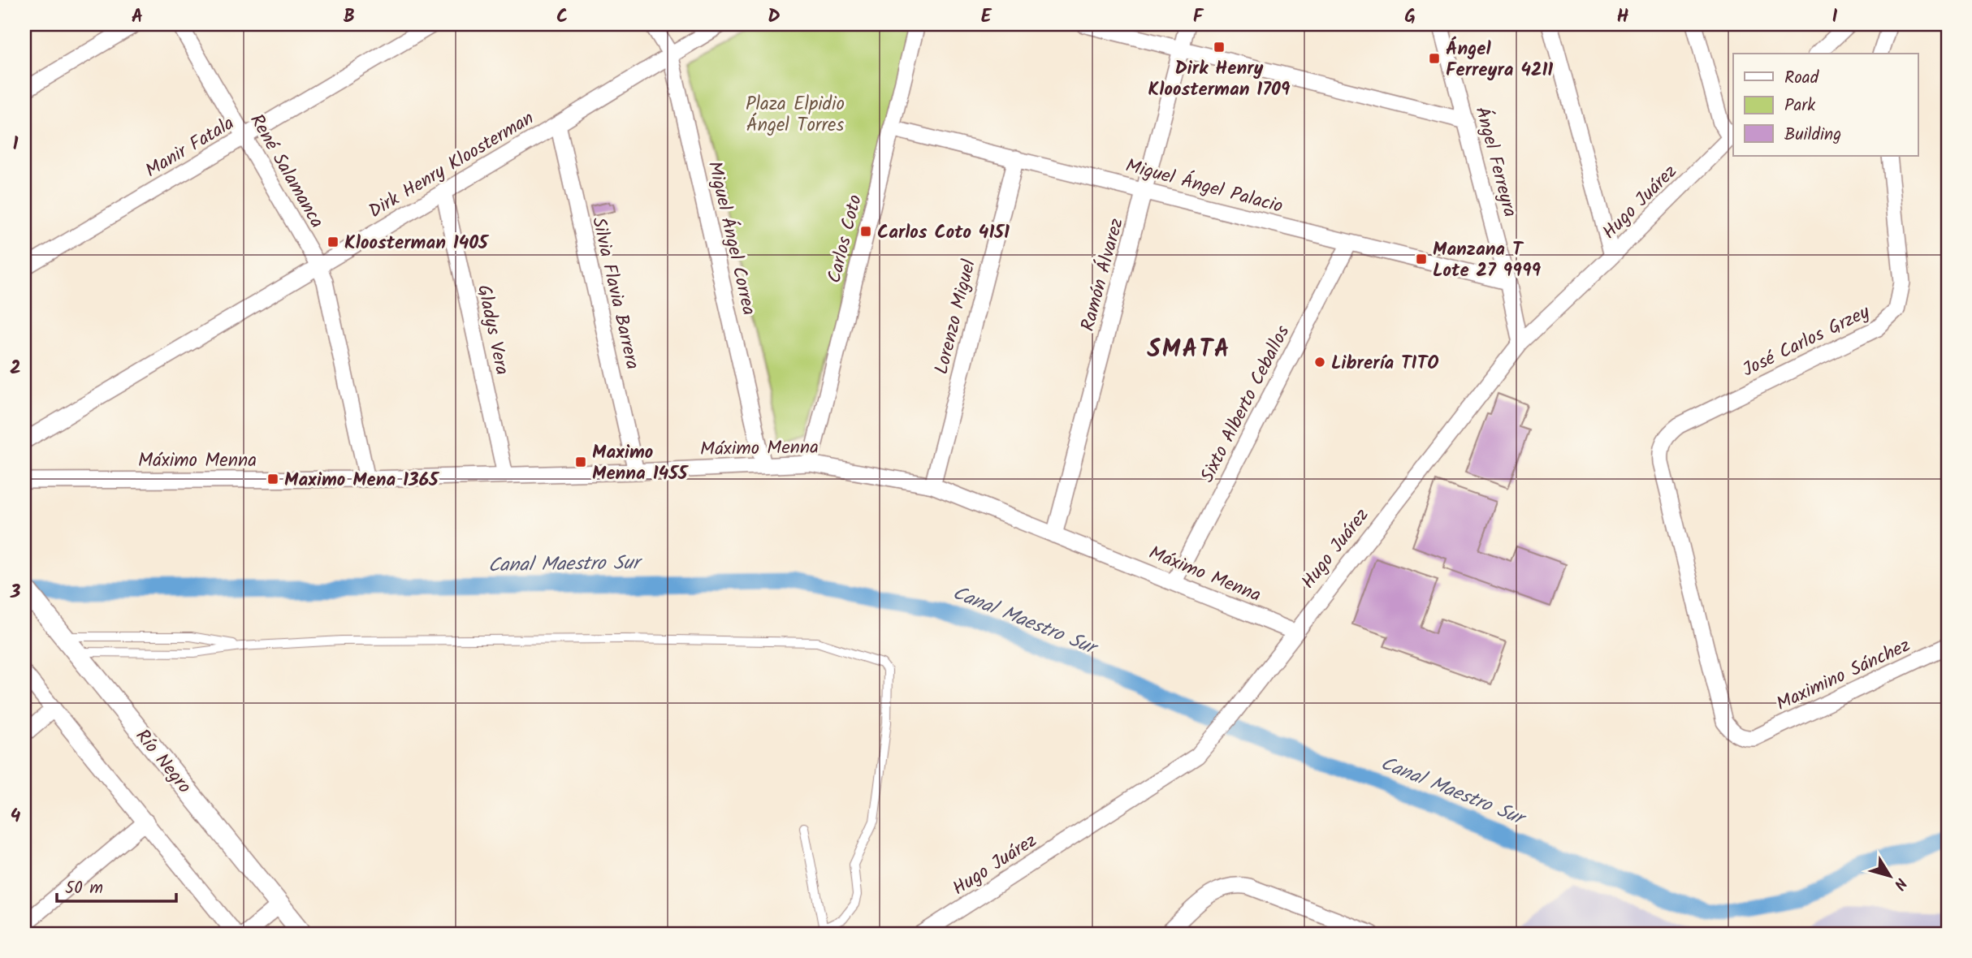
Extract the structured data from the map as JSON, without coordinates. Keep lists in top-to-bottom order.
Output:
{
  "streets": {
    "street": [
      "Manir Fatala",
      "Ángel Ferreyra",
      "Dirk Henry Kloosterman",
      "René Salamanca",
      "Miguel Ángel Palacio",
      "Hugo Juárez",
      "Miguel Ángel Correa",
      "Carlos Coto",
      "Ramón Álvarez",
      "Silvia Flavia Barrera",
      "Lorenzo Miguel",
      "Gladys Vera",
      "José Carlos Grzey",
      "Sixto Alberto Ceballos",
      "Máximo Menna",
      "Maximino Sánchez",
      "Río Negro"
    ]
  },
  "crossings": [
    ["Manir Fatala", "René Salamanca"],
    ["Ángel Ferreyra", "Miguel Ángel Palacio"],
    ["Ángel Ferreyra", "Hugo Juárez"],
    ["Dirk Henry Kloosterman", "René Salamanca"],
    ["Dirk Henry Kloosterman", "Miguel Ángel Correa"],
    ["Dirk Henry Kloosterman", "Silvia Flavia Barrera"],
    ["Dirk Henry Kloosterman", "Gladys Vera"],
    ["René Salamanca", "Máximo Menna"],
    ["Miguel Ángel Palacio", "Carlos Coto"],
    ["Miguel Ángel Palacio", "Ramón Álvarez"],
    ["Miguel Ángel Palacio", "Lorenzo Miguel"],
    ["Miguel Ángel Palacio", "Sixto Alberto Ceballos"],
    ["Hugo Juárez", "Máximo Menna"],
    ["Miguel Ángel Correa", "Máximo Menna"],
    ["Carlos Coto", "Máximo Menna"],
    ["Ramón Álvarez", "Máximo Menna"],
    ["Silvia Flavia Barrera", "Máximo Menna"],
    ["Lorenzo Miguel", "Máximo Menna"],
    ["Gladys Vera", "Máximo Menna"],
    ["José Carlos Grzey", "Maximino Sánchez"],
    ["Sixto Alberto Ceballos", "Máximo Menna"]
  ],
  "districts": ["SMATA"],
  "water": ["Canal Maestro Sur"],
  "parks": ["Plaza Elpidio Ángel Torres"],
  "places": {
    "transit": [
      "Dirk Henry Kloosterman 1709",
      "Ángel Ferreyra 4211",
      "Carlos Coto 4151",
      "Kloosterman 1405",
      "Manzana T Lote 27 9999",
      "Maximo Menna 1455",
      "Maximo Mena 1365"
    ],
    "other": ["Librería TITO"]
  },
  "legend": ["Road", "Park", "Building"],
  "scale_bar": "50 m",
  "north": "bottom right",
  "grid": {
    "columns": [
      "A",
      "B",
      "C",
      "D",
      "E",
      "F",
      "G",
      "H",
      "I"
    ],
    "rows": [
      "1",
      "2",
      "3",
      "4"
    ]
  }
}
